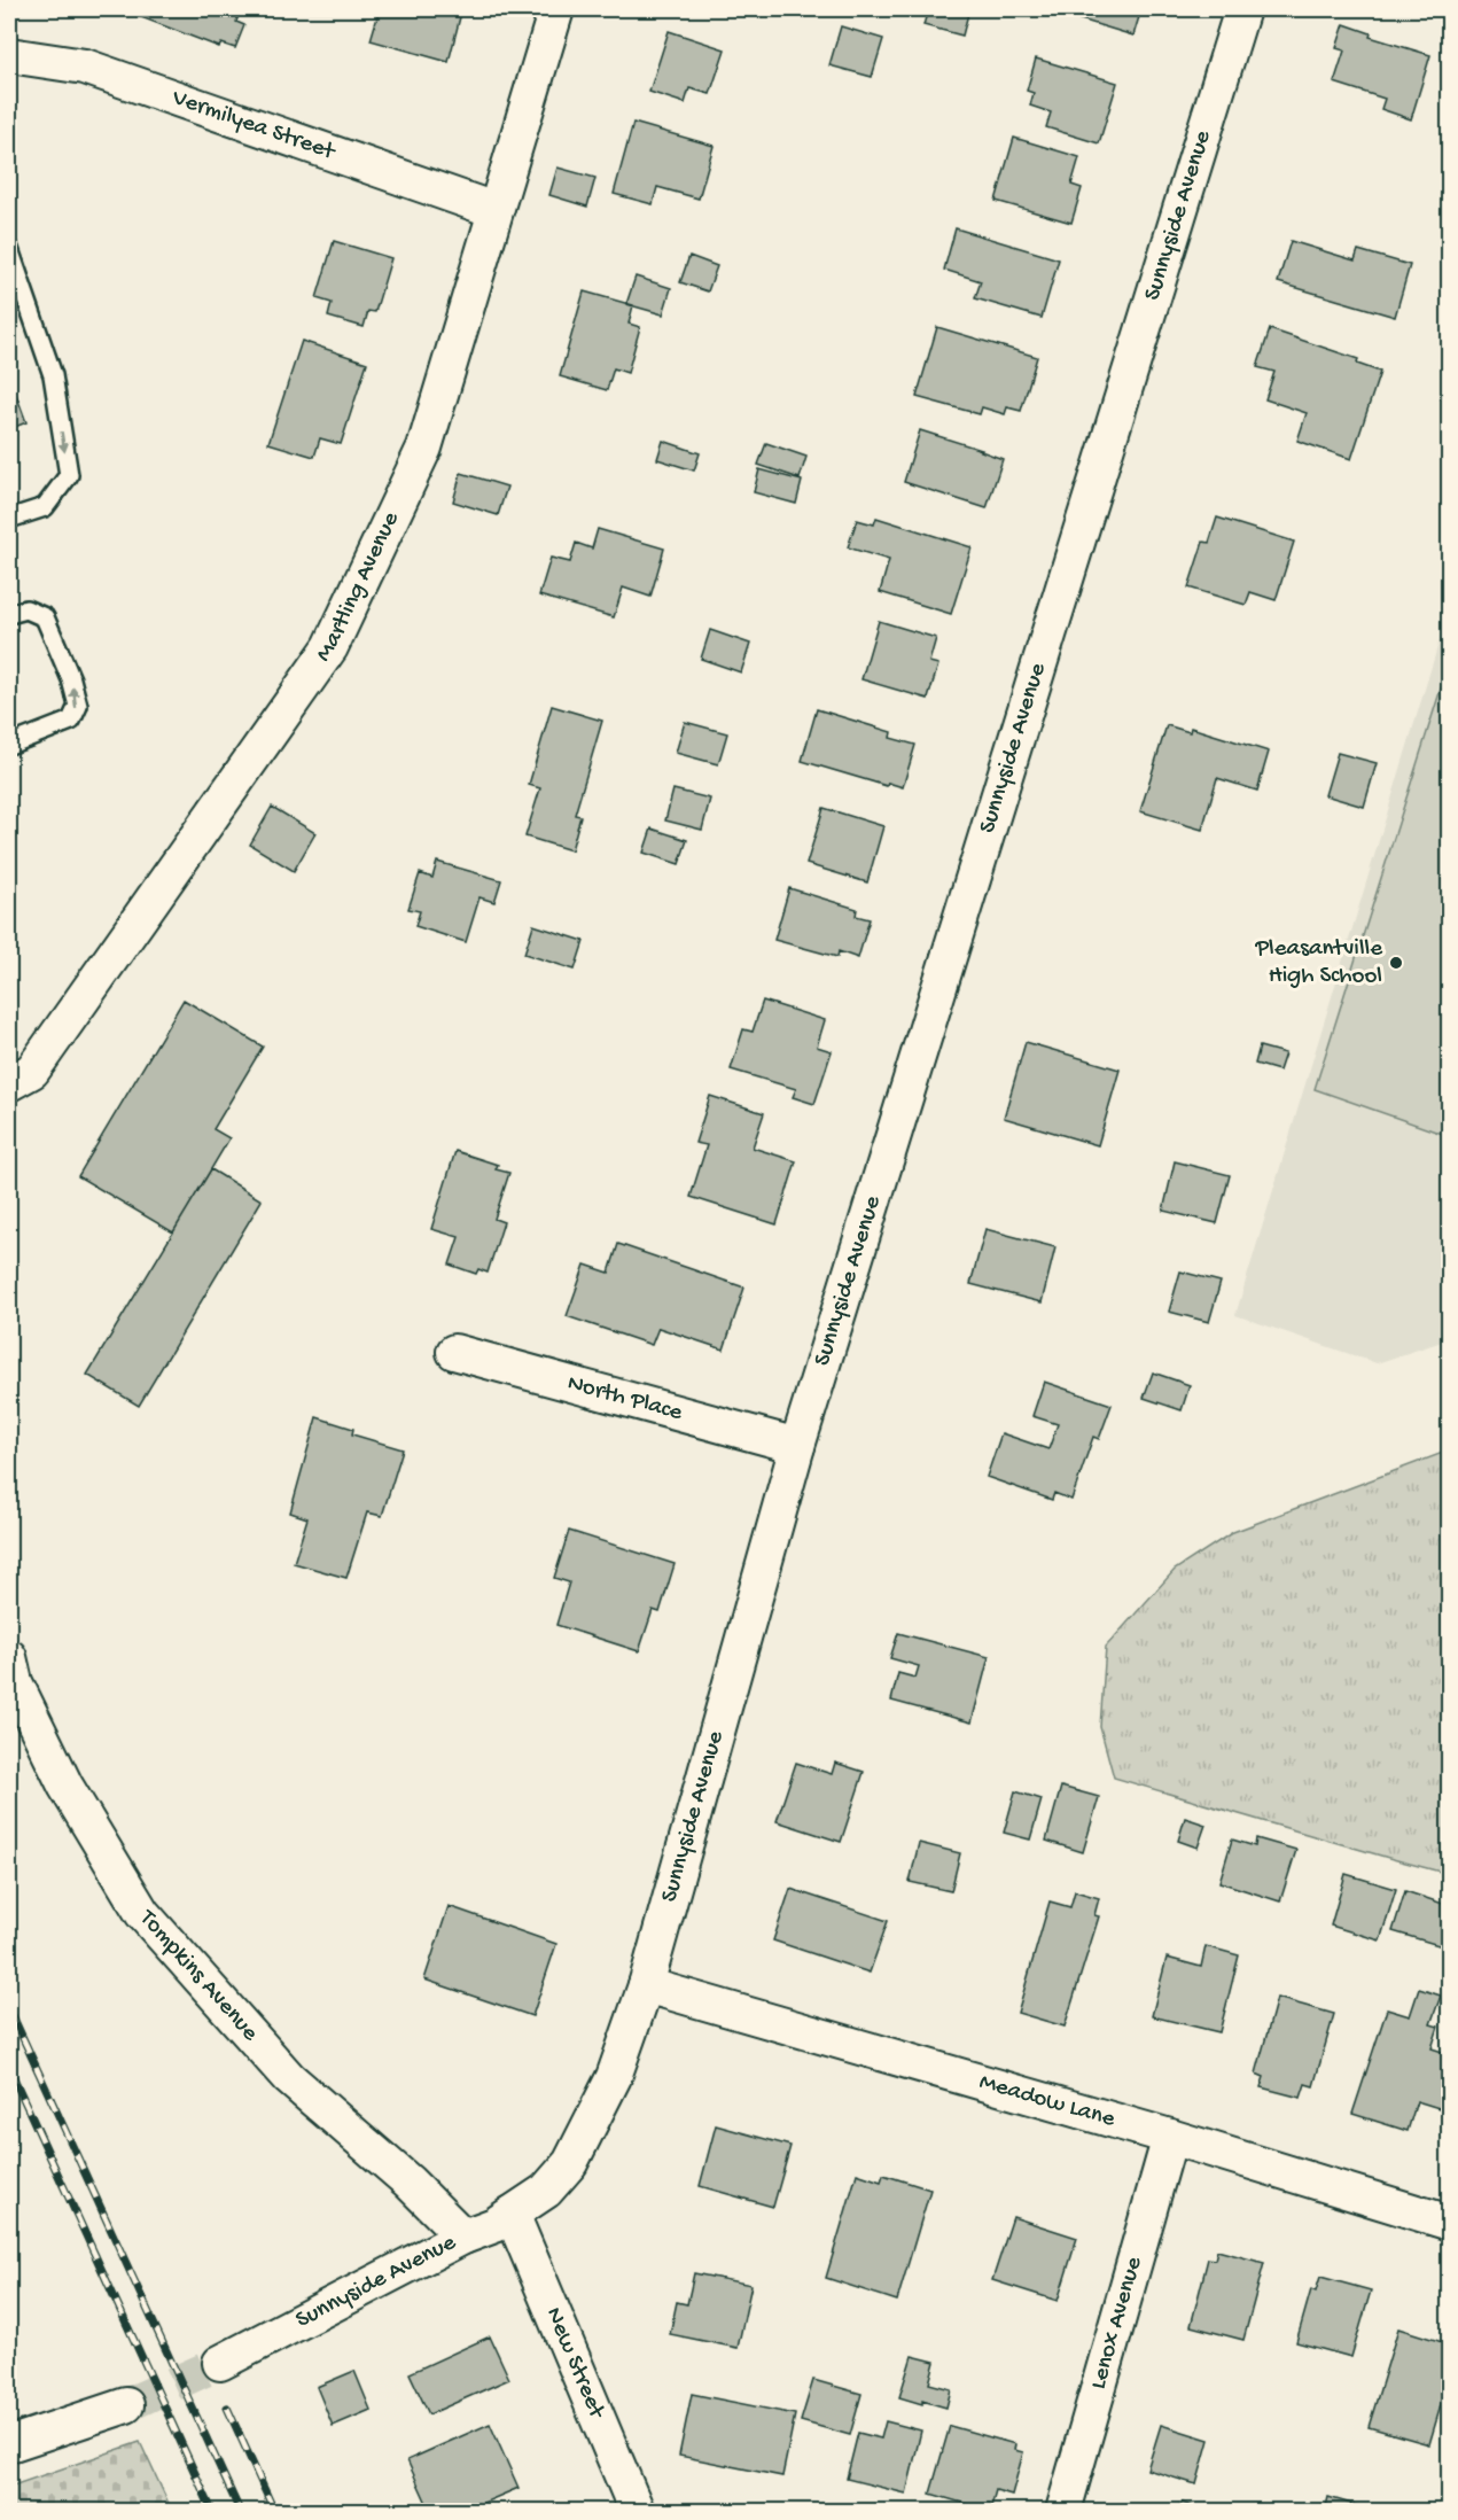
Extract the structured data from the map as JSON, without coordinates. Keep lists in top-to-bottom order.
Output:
{
  "streets": {
    "street": [
      "Vermilyea Street",
      "Sunnyside Avenue",
      "Martling Avenue",
      "North Place",
      "Tompkins Avenue",
      "Meadow Lane",
      "Lenox Avenue",
      "New Street"
    ]
  },
  "crossings": [
    ["Vermilyea Street", "Martling Avenue"],
    ["Sunnyside Avenue", "North Place"],
    ["Sunnyside Avenue", "Tompkins Avenue"],
    ["Sunnyside Avenue", "Meadow Lane"],
    ["Sunnyside Avenue", "New Street"],
    ["Meadow Lane", "Lenox Avenue"]
  ],
  "places": ["Pleasantville High School"]
}
